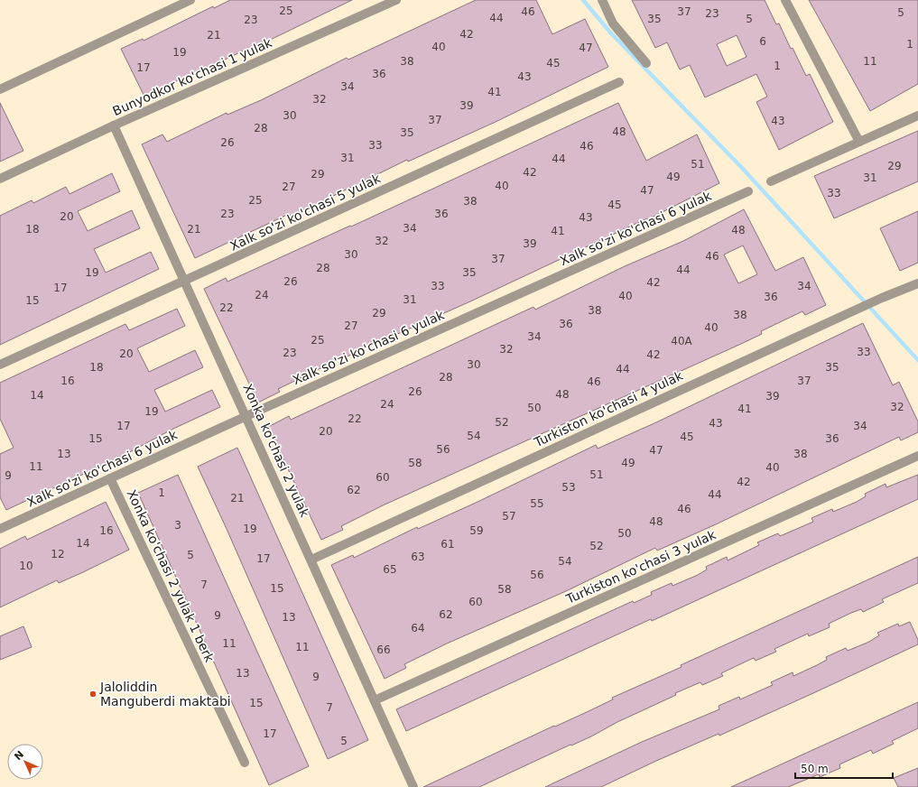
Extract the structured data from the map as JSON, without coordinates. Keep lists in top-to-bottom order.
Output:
{
  "streets": {
    "street": [
      "Bunyodkor ko'chasi 1 yulak",
      "Xalk so'zi ko'chasi 5 yulak",
      "Xalk so'zi ko'chasi 6 yulak",
      "Turkiston ko'chasi 4 yulak",
      "Xonka ko'chasi 2 yulak",
      "Turkiston ko'chasi 3 yulak",
      "Xonka ko'chasi 2 yulak 1 berk"
    ]
  },
  "crossings": [
    ["Bunyodkor ko'chasi 1 yulak", "Xonka ko'chasi 2 yulak"],
    ["Xalk so'zi ko'chasi 5 yulak", "Xonka ko'chasi 2 yulak"],
    ["Xalk so'zi ko'chasi 6 yulak", "Xonka ko'chasi 2 yulak"],
    ["Xalk so'zi ko'chasi 6 yulak", "Xonka ko'chasi 2 yulak 1 berk"],
    ["Turkiston ko'chasi 4 yulak", "Xonka ko'chasi 2 yulak"],
    ["Xonka ko'chasi 2 yulak", "Turkiston ko'chasi 3 yulak"]
  ],
  "places": ["Jaloliddin Manguberdi maktabi"],
  "house_numbers": [
    "25",
    "46",
    "37",
    "5",
    "23",
    "44",
    "35",
    "5",
    "23",
    "42",
    "21",
    "6",
    "1",
    "40",
    "47",
    "19",
    "38",
    "11",
    "45",
    "1",
    "17",
    "36",
    "43",
    "34",
    "41",
    "32",
    "39",
    "30",
    "37",
    "43",
    "28",
    "48",
    "35",
    "26",
    "33",
    "46",
    "31",
    "44",
    "51",
    "29",
    "42",
    "29",
    "49",
    "31",
    "40",
    "27",
    "47",
    "33",
    "25",
    "38",
    "45",
    "23",
    "36",
    "20",
    "43",
    "34",
    "18",
    "21",
    "48",
    "41",
    "32",
    "39",
    "30",
    "46",
    "37",
    "28",
    "44",
    "19",
    "35",
    "26",
    "42",
    "33",
    "34",
    "17",
    "24",
    "40",
    "36",
    "31",
    "15",
    "22",
    "38",
    "29",
    "38",
    "36",
    "27",
    "40",
    "34",
    "25",
    "40A",
    "32",
    "33",
    "23",
    "20",
    "42",
    "30",
    "18",
    "35",
    "44",
    "28",
    "16",
    "37",
    "46",
    "26",
    "48",
    "14",
    "39",
    "24",
    "32",
    "50",
    "41",
    "19",
    "22",
    "52",
    "43",
    "17",
    "34",
    "20",
    "54",
    "45",
    "15",
    "36",
    "56",
    "47",
    "13",
    "38",
    "58",
    "49",
    "11",
    "40",
    "51",
    "9",
    "60",
    "42",
    "53",
    "62",
    "1",
    "44",
    "21",
    "55",
    "46",
    "57",
    "48",
    "3",
    "19",
    "16",
    "59",
    "50",
    "14",
    "61",
    "52",
    "12",
    "5",
    "63",
    "17",
    "54",
    "10",
    "65",
    "56",
    "7",
    "15",
    "58",
    "60",
    "62",
    "9",
    "13",
    "64",
    "11",
    "11",
    "66",
    "13",
    "9",
    "15",
    "7",
    "17",
    "5"
  ],
  "scale_bar": "50 m",
  "north": "top left"
}
